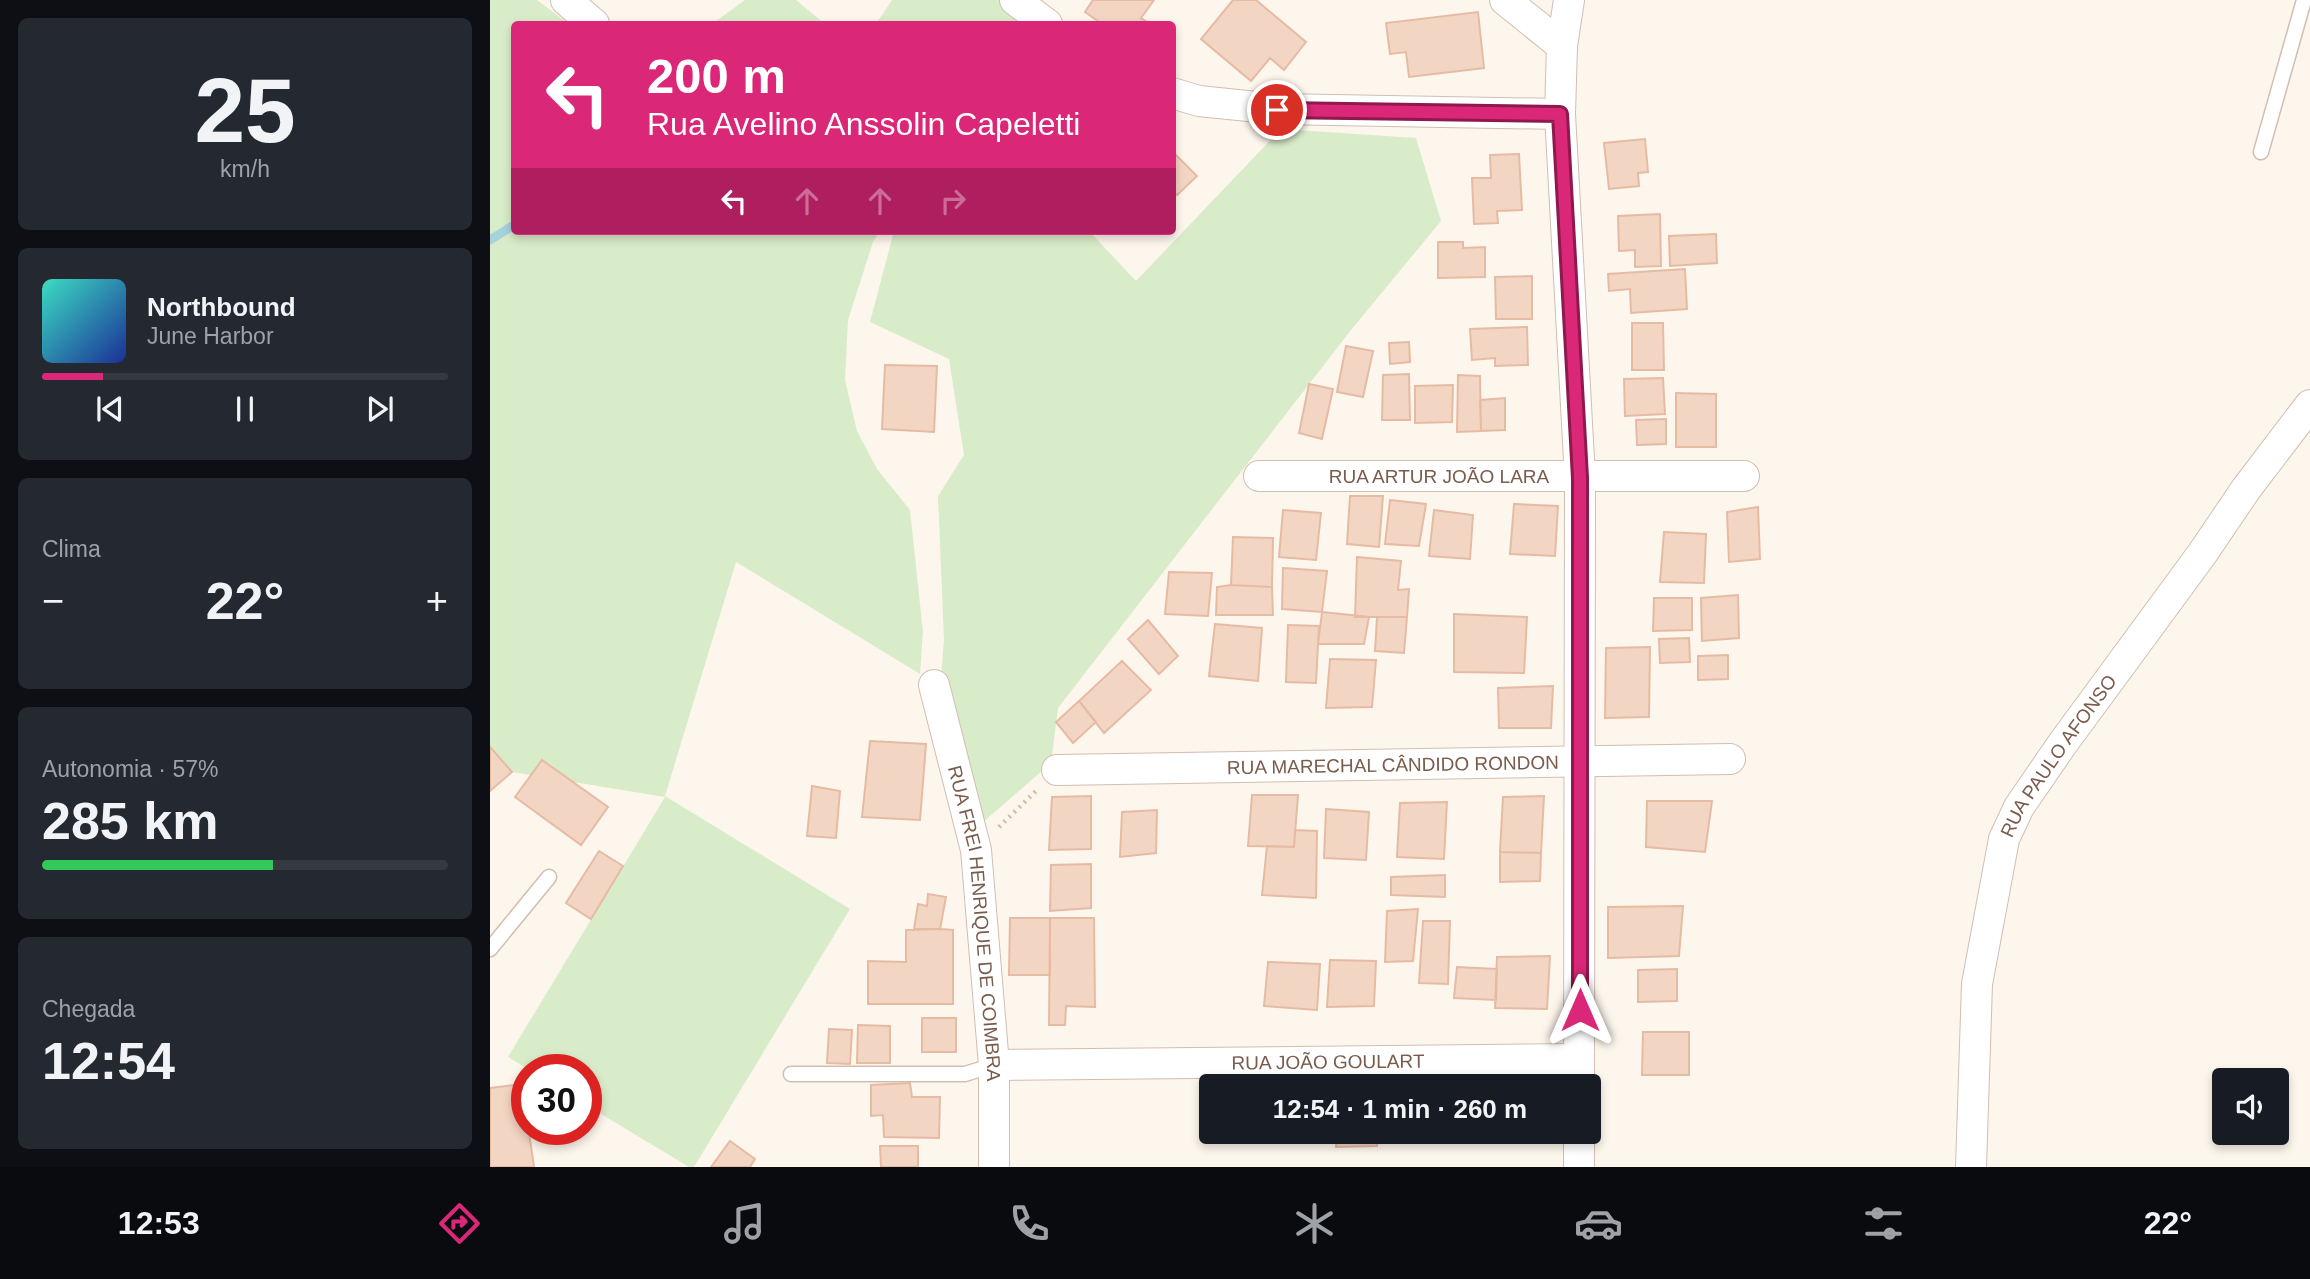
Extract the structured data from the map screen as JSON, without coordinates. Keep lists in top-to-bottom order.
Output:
{
  "streets": {
    "street": [
      "RUA ARTUR JOÃO LARA",
      "RUA PAULO AFONSO",
      "RUA MARECHAL CÂNDIDO RONDON",
      "RUA FREI HENRIQUE DE COIMBRA",
      "RUA JOÃO GOULART"
    ]
  },
  "crossings": [
    ["RUA FREI HENRIQUE DE COIMBRA", "RUA JOÃO GOULART"]
  ],
  "page": {
    "tile": [
      ["25", "km/h"],
      "Clima",
      ["Autonomia · 57%", "285 km"],
      ["Chegada", "12:54"]
    ],
    "turn": ["200 m", "Rua Avelino Anssolin Capeletti"],
    "song": ["Northbound", "June Harbor"],
    "heat": ["−", "22°", "+"],
    "limit": "30",
    "trip": "12:54 · 1 min · 260 m",
    "tabs": ["12:53", "22°"]
  }
}
